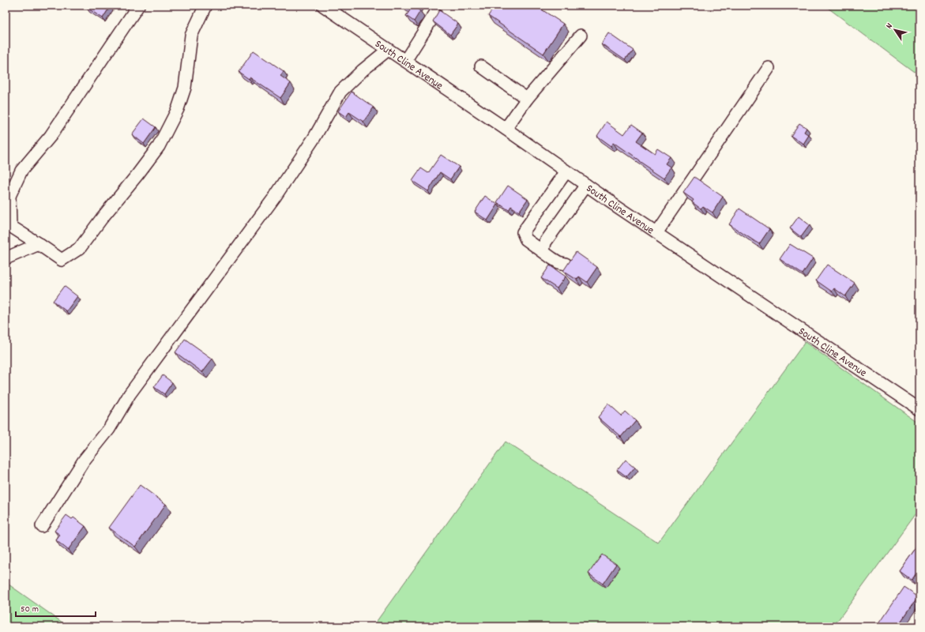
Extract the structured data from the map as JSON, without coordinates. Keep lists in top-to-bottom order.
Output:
{
  "streets": {
    "street": ["South Cline Avenue"]
  },
  "scale_bar": "50 m",
  "north": "top left"
}
